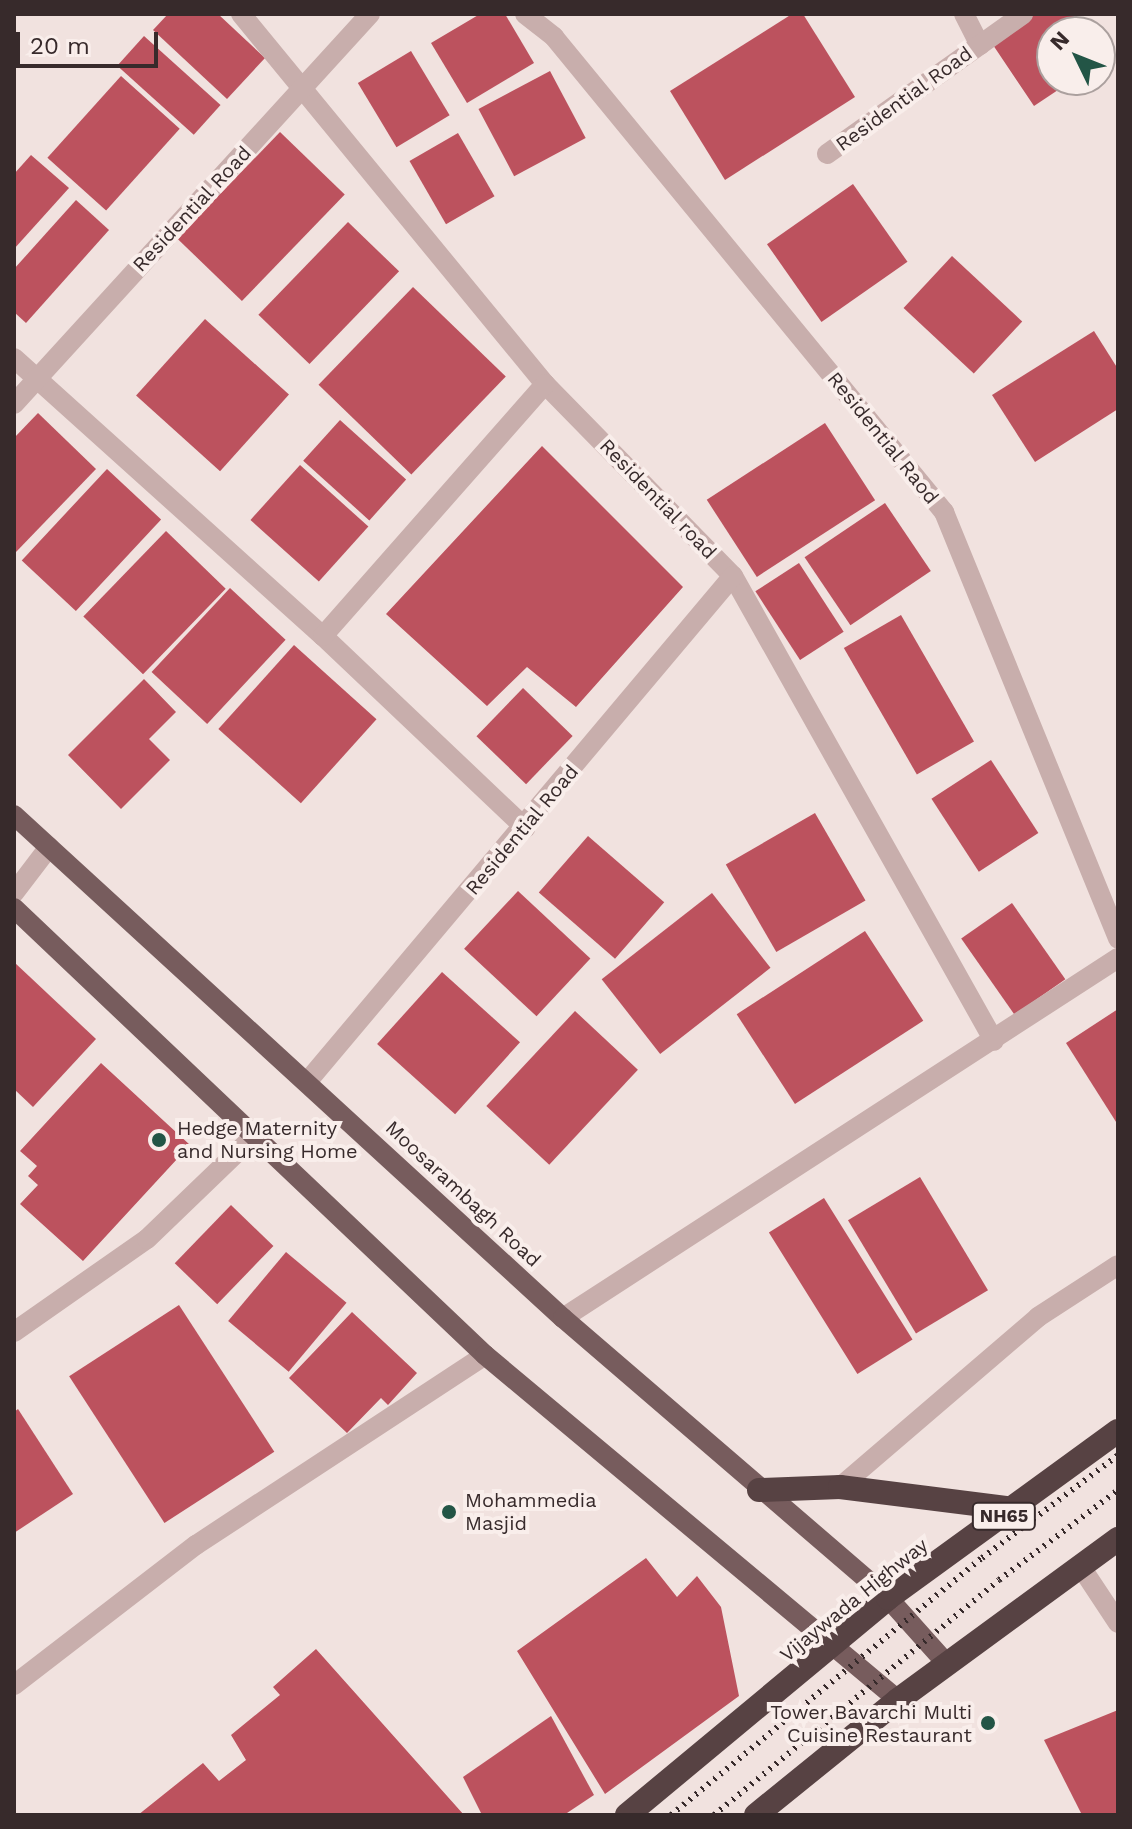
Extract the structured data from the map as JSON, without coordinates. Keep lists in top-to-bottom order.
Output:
{
  "streets": {
    "highway": ["NH65", "Vijaywada Highway"],
    "main road": ["Moosarambagh Road"],
    "street": ["Residential Road", "Residential Raod", "Residential road"]
  },
  "crossings": [
    ["Residential Road", "Residential road"],
    ["Residential Road", "Moosarambagh Road"],
    ["Moosarambagh Road", "Vijaywada Highway"]
  ],
  "places": ["Hedge Maternity and Nursing Home", "Mohammedia Masjid", "Tower Bavarchi Multi Cuisine Restaurant"],
  "scale_bar": "20 m",
  "north": "top left"
}
